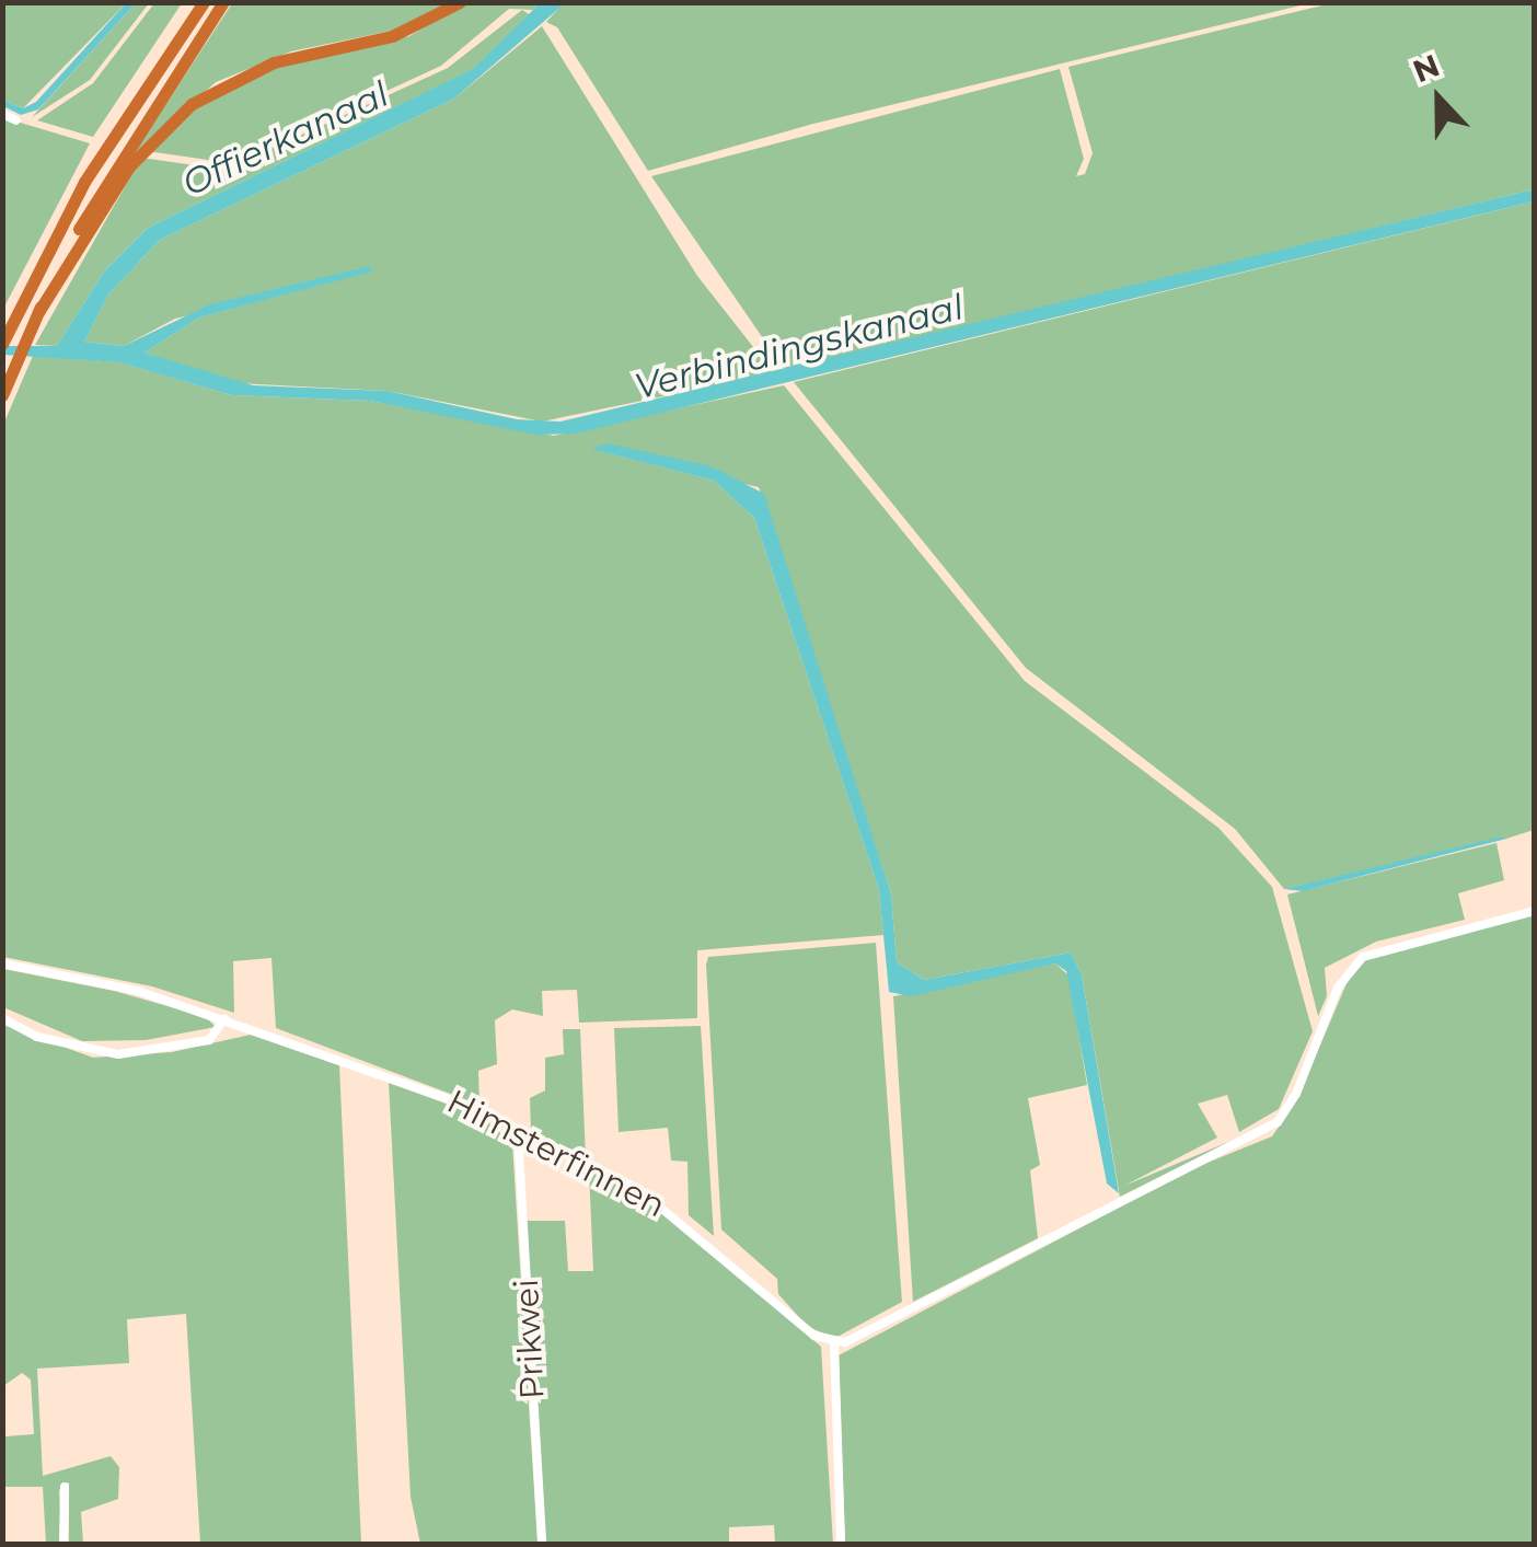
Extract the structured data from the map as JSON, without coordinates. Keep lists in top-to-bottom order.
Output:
{
  "streets": {
    "street": ["Himsterfinnen", "Prikwei"]
  },
  "crossings": [
    ["Himsterfinnen", "Prikwei"]
  ],
  "water": ["Offierkanaal", "Verbindingskanaal"],
  "north": "top"
}
